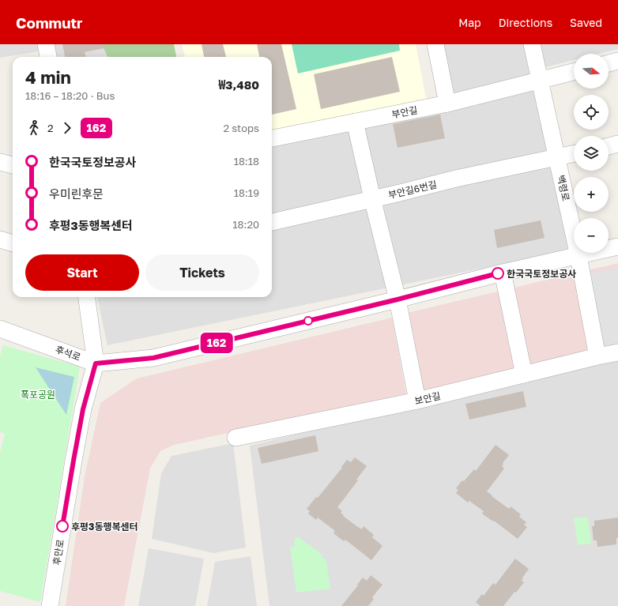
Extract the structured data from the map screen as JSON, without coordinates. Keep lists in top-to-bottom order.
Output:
{
  "streets": {
    "street": [
      "부안길",
      "백령로",
      "부안길6번길",
      "후석로",
      "보안길",
      "후만로"
    ]
  },
  "crossings": [
    ["부안길", "백령로"],
    ["백령로", "부안길6번길"],
    ["백령로", "후석로"],
    ["백령로", "보안길"],
    ["후석로", "후만로"]
  ],
  "parks": ["폭포공원"],
  "places": ["한국국토정보공사", "후평3동행복센터"],
  "lines": ["bus line 162"],
  "north": "right",
  "page": {
    "header": "Commutr",
    "nav": ["Map", "Directions", "Saved"],
    "on_map": "162",
    "map_buttons": ["+", "−"],
    "heading": ["4 min", "18:16 – 18:20 · Bus", "₩3,480"],
    "legs": ["2", "162", "2 stops"],
    "list": [
      {
        "name": "한국국토정보공사",
        "value": "18:18"
      },
      {
        "name": "우미린후문",
        "value": "18:19"
      },
      {
        "name": "후평3동행복센터",
        "value": "18:20"
      }
    ],
    "buttons": ["Start", "Tickets"]
  }
}
